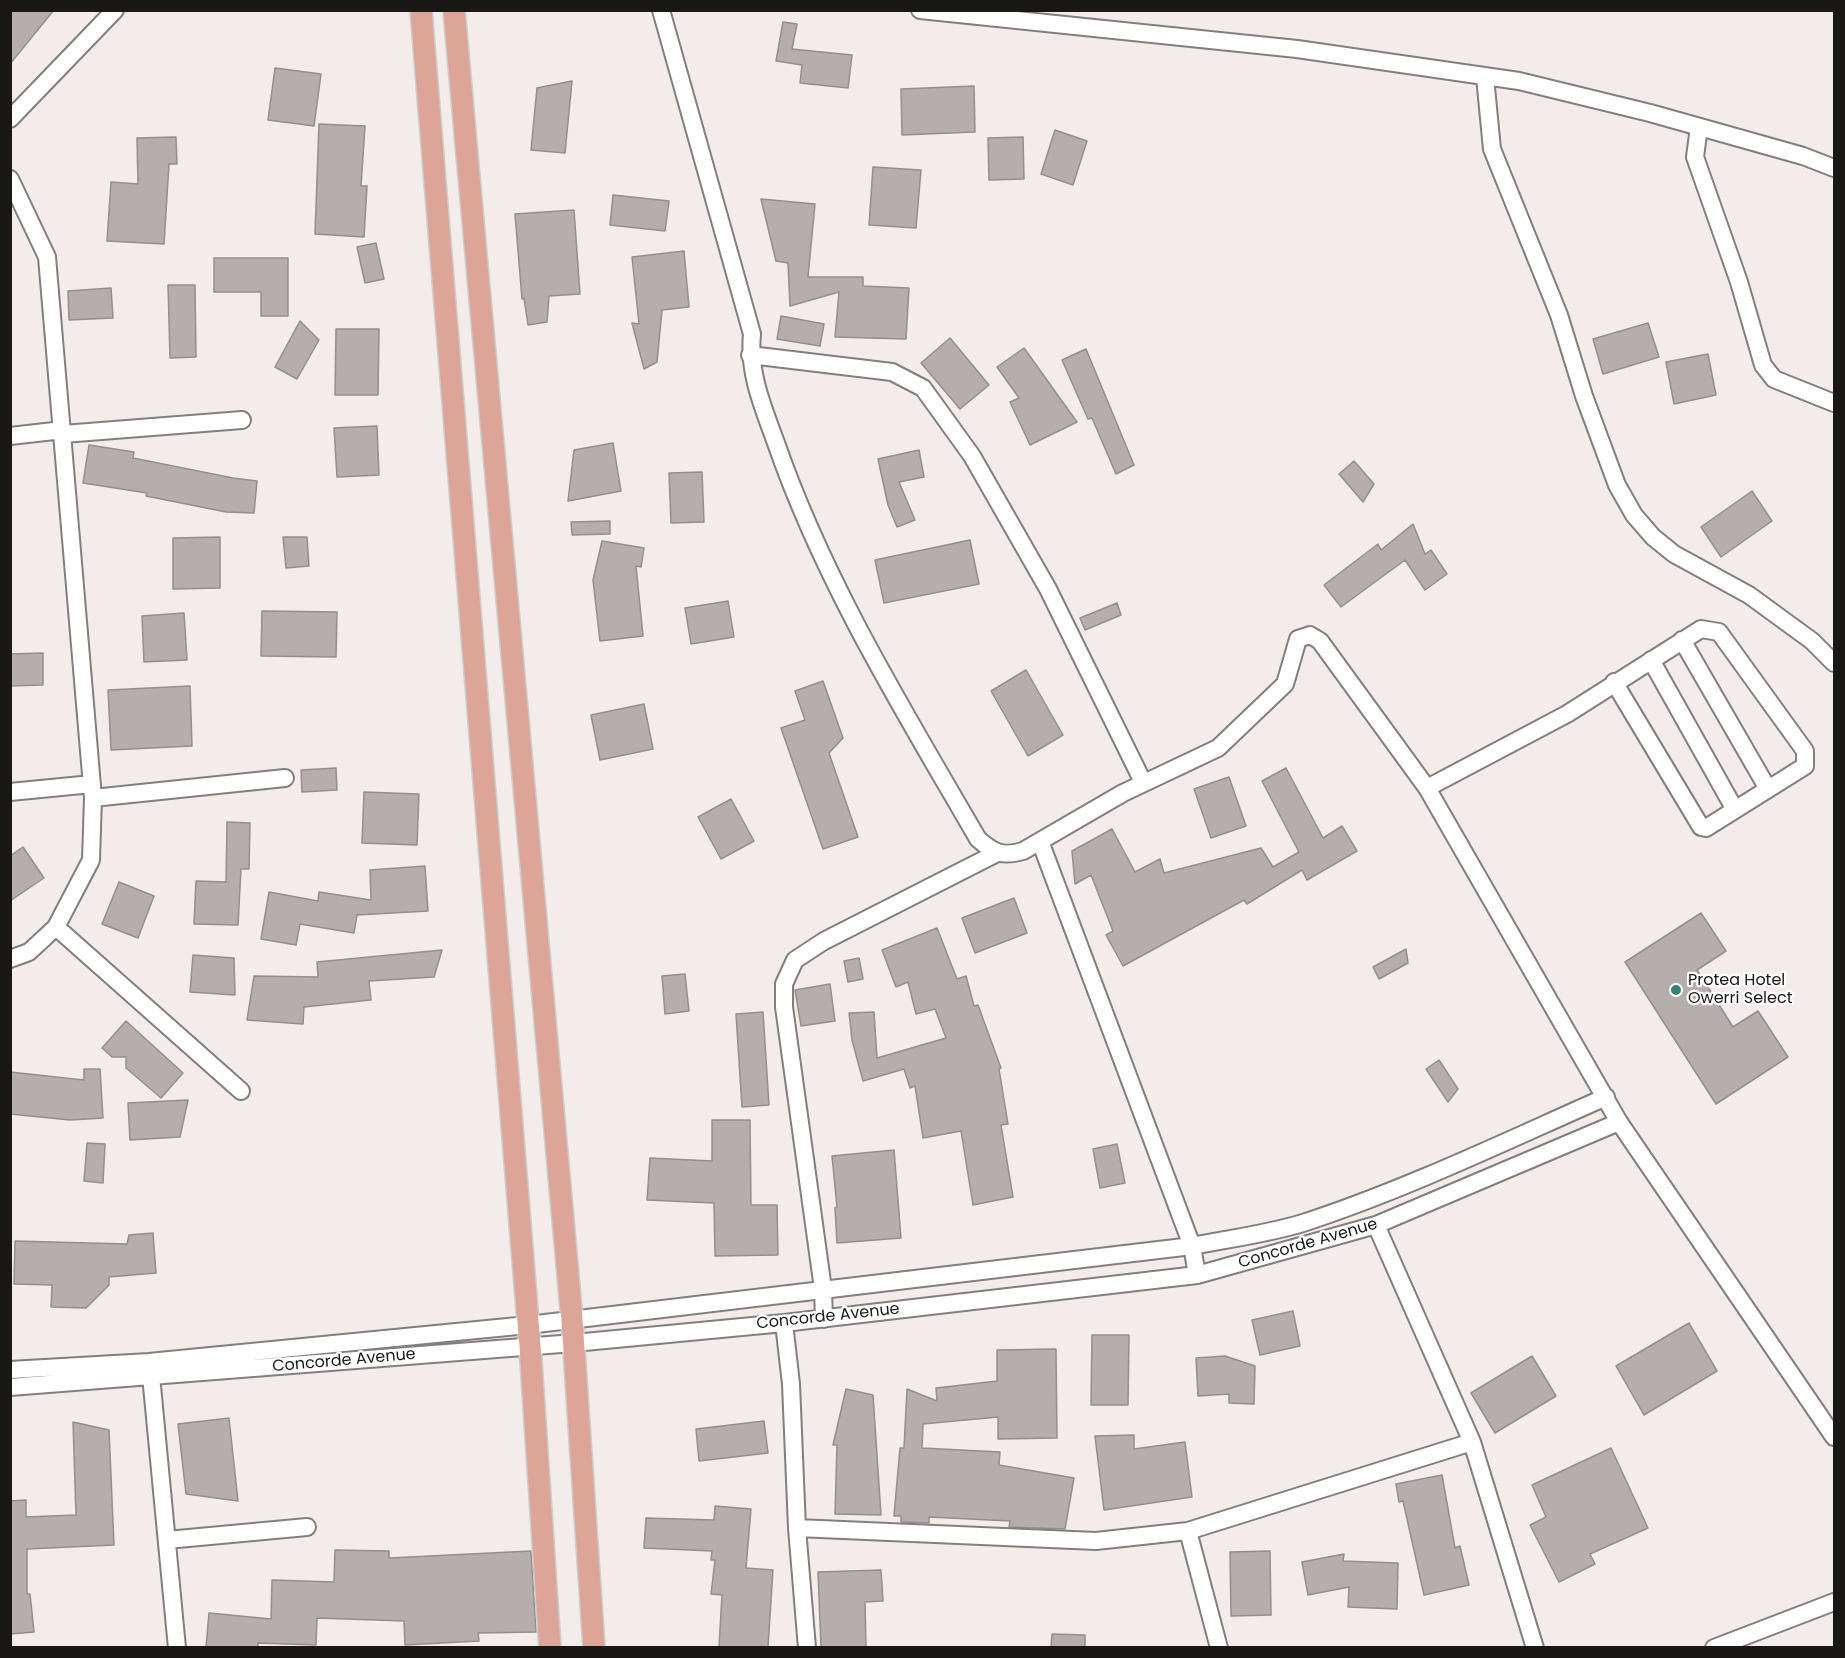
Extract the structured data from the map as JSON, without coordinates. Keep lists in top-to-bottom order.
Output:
{
  "streets": {
    "street": ["Concorde Avenue"]
  },
  "places": ["Protea Hotel Owerri Select"]
}
